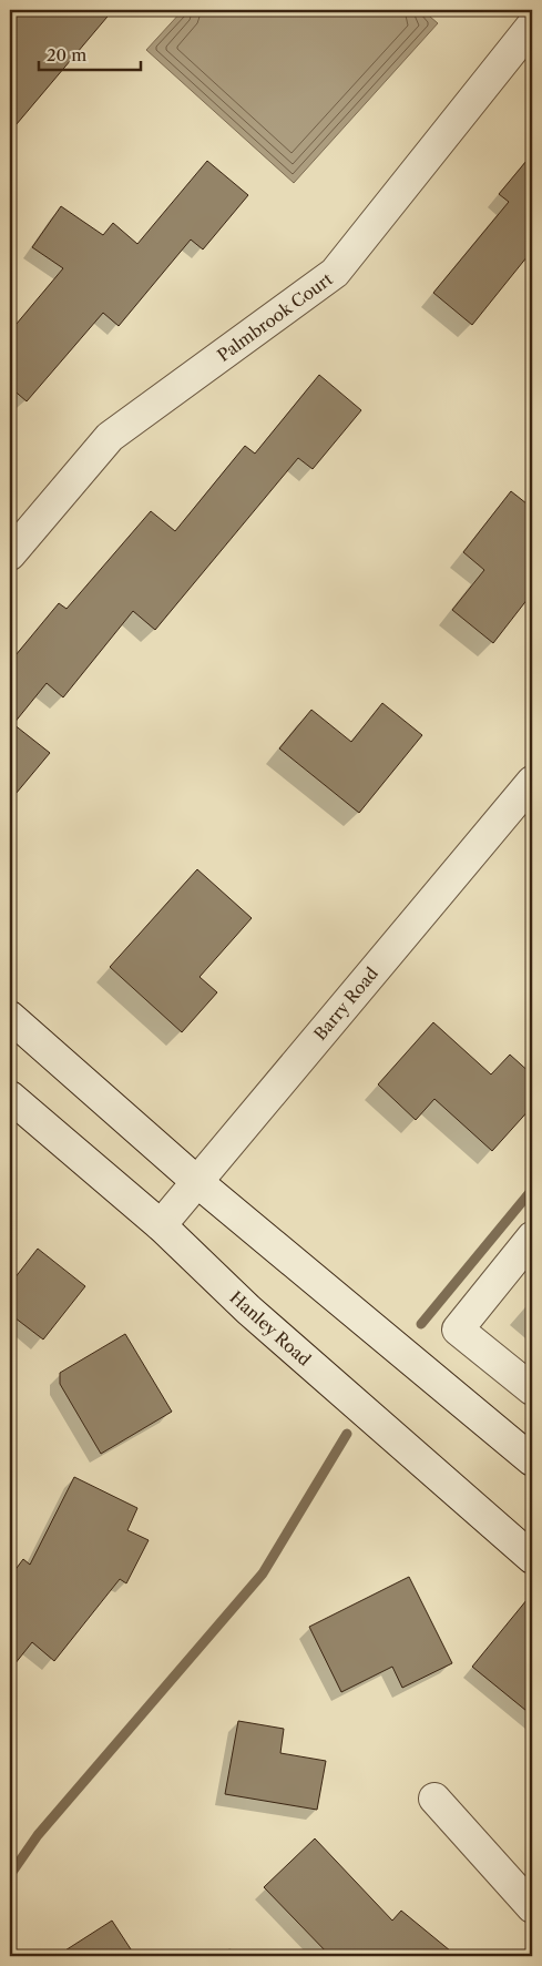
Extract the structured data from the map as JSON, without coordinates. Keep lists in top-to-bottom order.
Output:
{
  "streets": {
    "street": ["Palmbrook Court", "Barry Road", "Hanley Road"]
  },
  "crossings": [
    ["Barry Road", "Hanley Road"]
  ],
  "scale_bar": "20 m"
}
